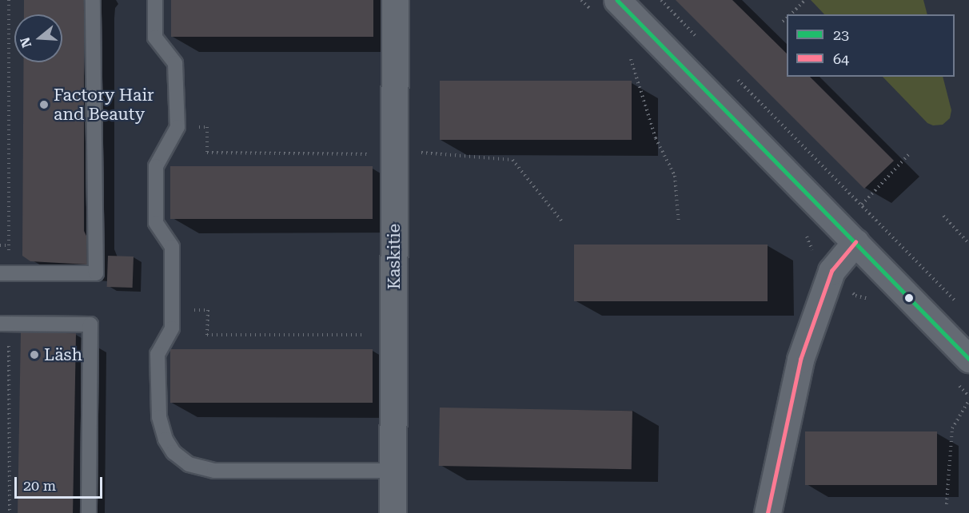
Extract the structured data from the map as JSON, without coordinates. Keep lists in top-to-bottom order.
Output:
{
  "streets": {
    "street": ["Kaskitie"]
  },
  "places": ["Factory Hair and Beauty", "Läsh"],
  "lines": ["transit line 23", "transit line 64"],
  "legend": ["23", "64"],
  "scale_bar": "20 m",
  "north": "left"
}
